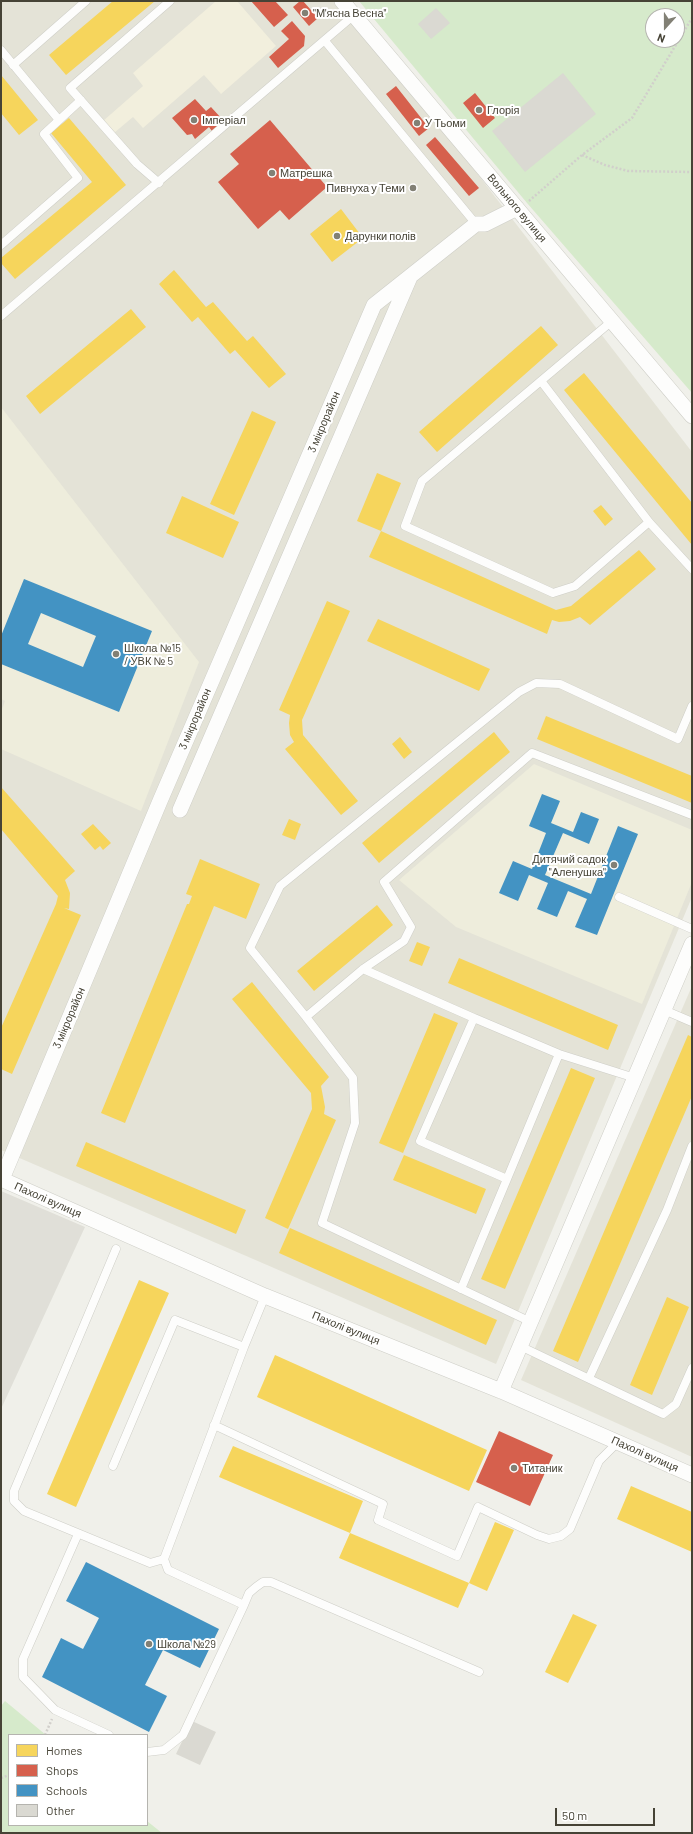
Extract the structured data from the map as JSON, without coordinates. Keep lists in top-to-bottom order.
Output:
{
  "streets": {
    "street": ["Вольного вулиця", "3 мікрорайон", "Пахолі вулиця"]
  },
  "crossings": [
    ["Вольного вулиця", "3 мікрорайон"],
    ["3 мікрорайон", "Пахолі вулиця"]
  ],
  "places": [
    "\"М'ясна Весна\"",
    "Глорія",
    "Імперіал",
    "У Тьоми",
    "Матрешка",
    "Пивнуха у Теми",
    "Дарунки полів",
    "Школа №15 / УВК № 5",
    "Дитячий садок \"Аленушка\"",
    "Титаник",
    "Школа №29"
  ],
  "legend": [
    "Homes",
    "Shops",
    "Schools",
    "Other"
  ],
  "scale_bar": "50 m",
  "north": "bottom"
}
